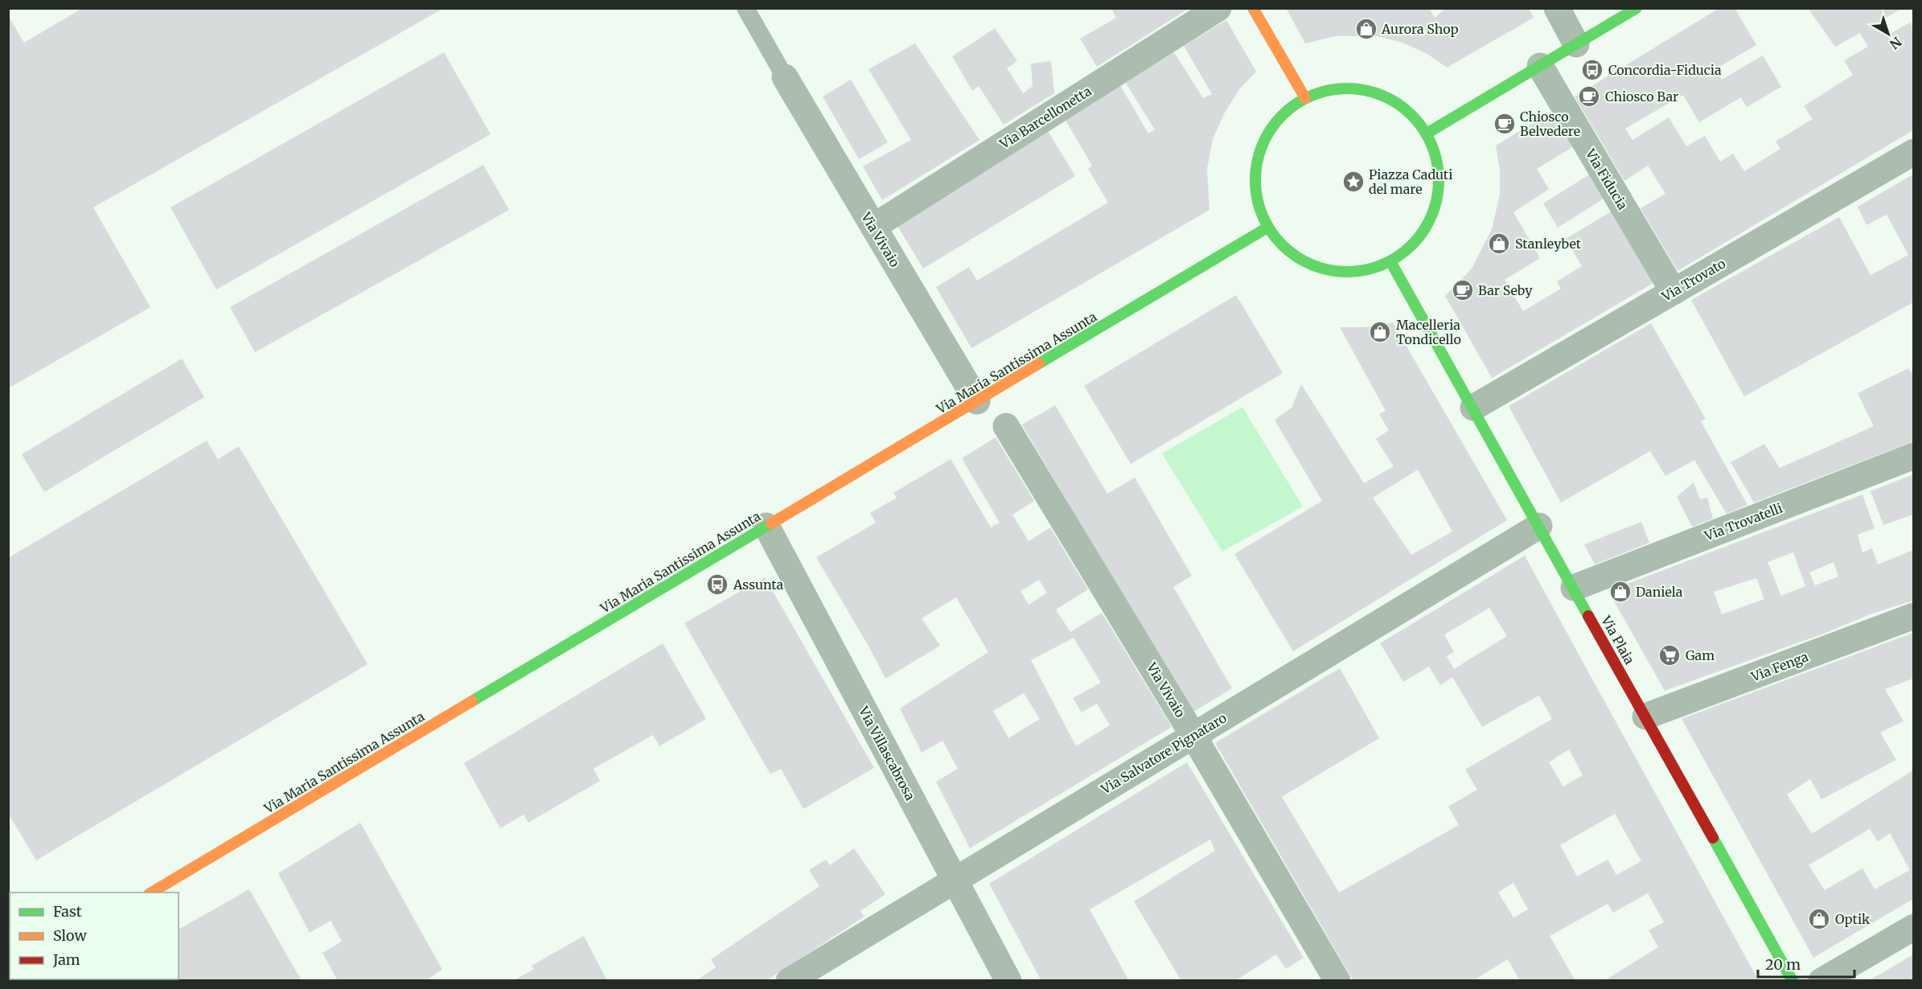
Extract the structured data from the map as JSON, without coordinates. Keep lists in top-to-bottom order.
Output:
{
  "streets": {
    "main road": ["Via Maria Santissima Assunta", "Via Plaia"],
    "street": [
      "Via Barcellonetta",
      "Via Fiducia",
      "Via Vivaio",
      "Via Trovato",
      "Via Trovatelli",
      "Via Fenga",
      "Via Villascabrosa",
      "Via Salvatore Pignataro"
    ]
  },
  "crossings": [
    ["Via Barcellonetta", "Via Vivaio"],
    ["Via Fiducia", "Via Trovato"],
    ["Via Vivaio", "Via Maria Santissima Assunta"],
    ["Via Vivaio", "Via Salvatore Pignataro"],
    ["Via Trovato", "Via Plaia"],
    ["Via Maria Santissima Assunta", "Via Villascabrosa"],
    ["Via Trovatelli", "Via Plaia"],
    ["Via Plaia", "Via Fenga"],
    ["Via Plaia", "Via Salvatore Pignataro"],
    ["Via Villascabrosa", "Via Salvatore Pignataro"]
  ],
  "places": {
    "shop": [
      "Aurora Shop",
      "Stanleybet",
      "Macelleria Tondicello",
      "Daniela",
      "Optik"
    ],
    "bus stop": ["Concordia-Fiducia", "Assunta"],
    "cafe": ["Chiosco Bar", "Chiosco Belvedere", "Bar Seby"],
    "place": ["Piazza Caduti del mare"],
    "supermarket": ["Gam"]
  },
  "legend": ["Fast", "Slow", "Jam"],
  "scale_bar": "20 m",
  "north": "bottom right"
}
